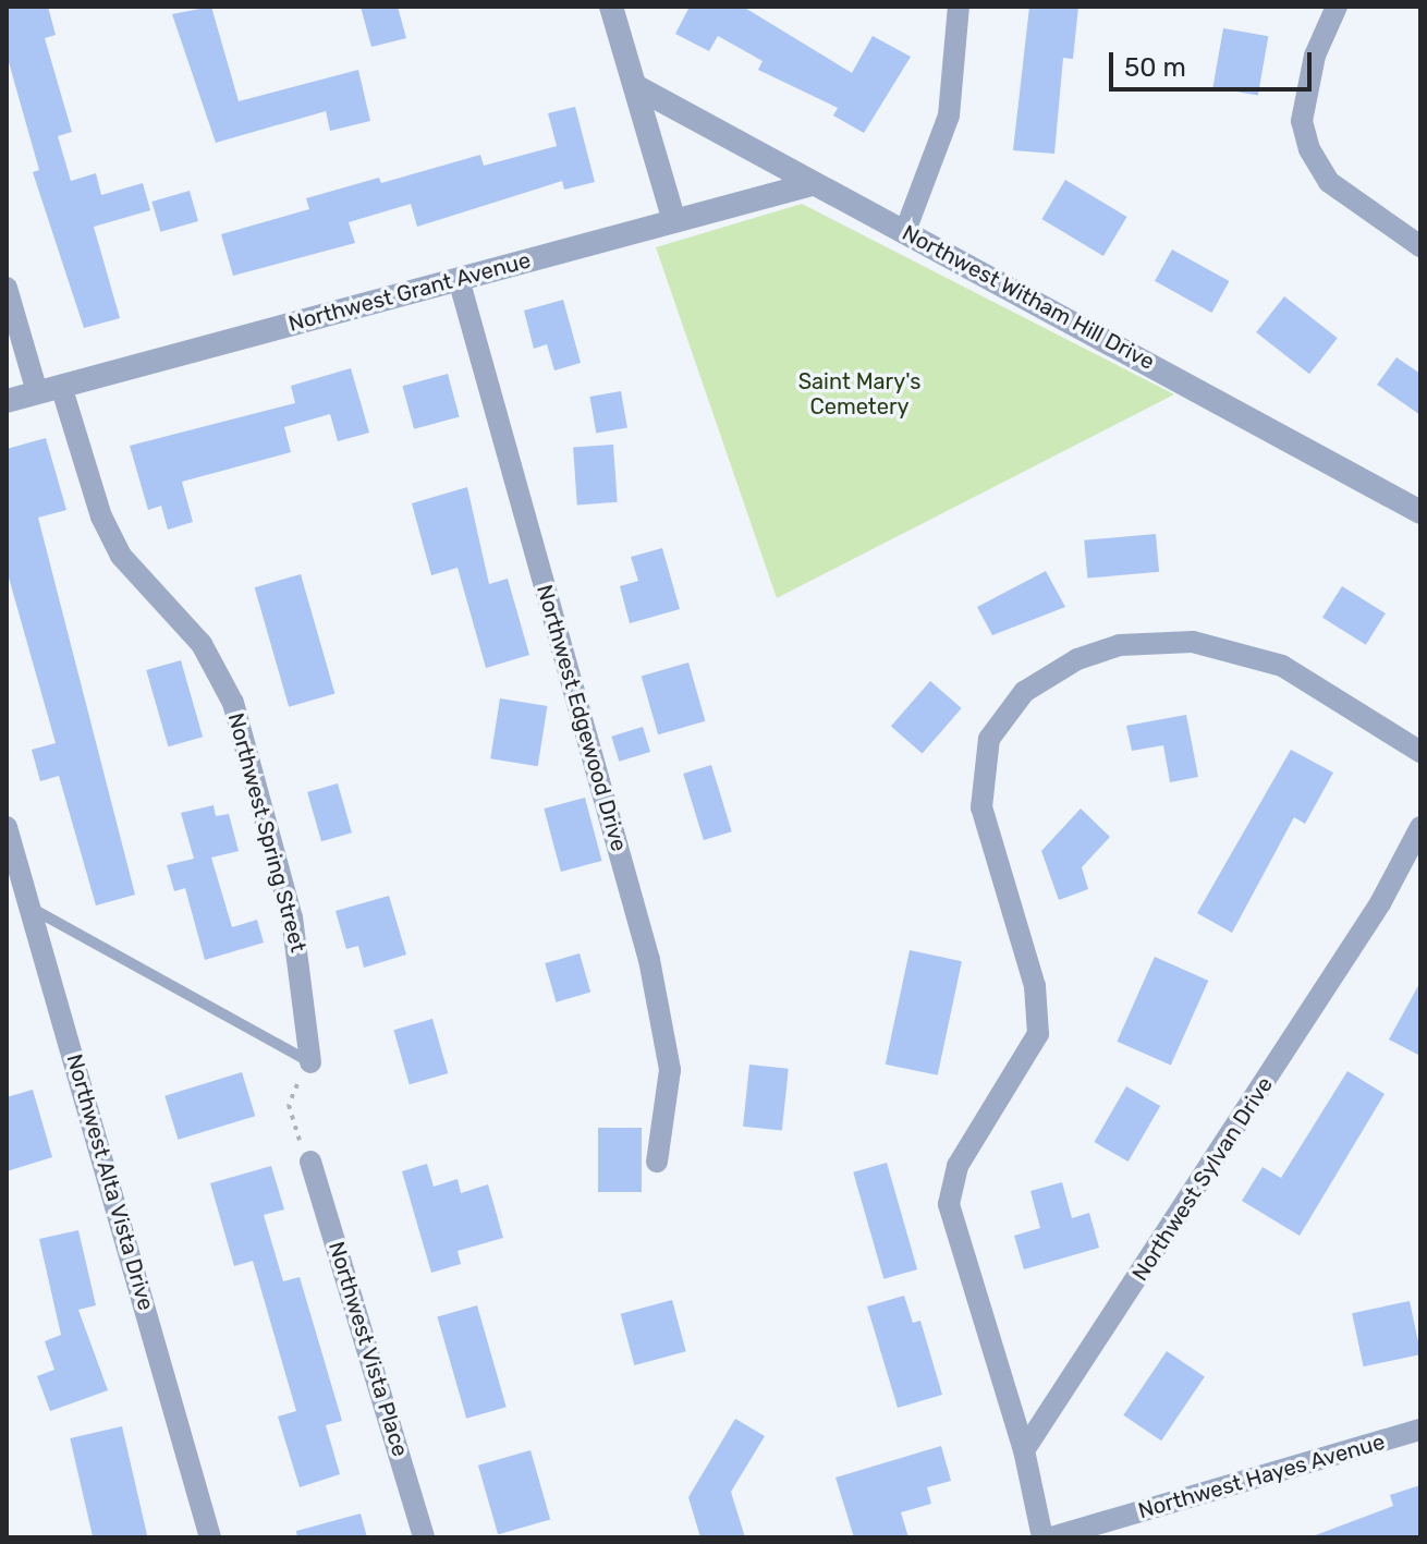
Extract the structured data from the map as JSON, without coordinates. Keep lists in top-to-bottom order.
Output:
{
  "streets": {
    "street": [
      "Northwest Grant Avenue",
      "Northwest Witham Hill Drive",
      "Northwest Edgewood Drive",
      "Northwest Spring Street",
      "Northwest Sylvan Drive",
      "Northwest Alta Vista Drive",
      "Northwest Vista Place",
      "Northwest Hayes Avenue"
    ]
  },
  "crossings": [
    ["Northwest Grant Avenue", "Northwest Witham Hill Drive"],
    ["Northwest Grant Avenue", "Northwest Edgewood Drive"],
    ["Northwest Grant Avenue", "Northwest Spring Street"]
  ],
  "parks": ["Saint Mary's Cemetery"],
  "scale_bar": "50 m"
}
